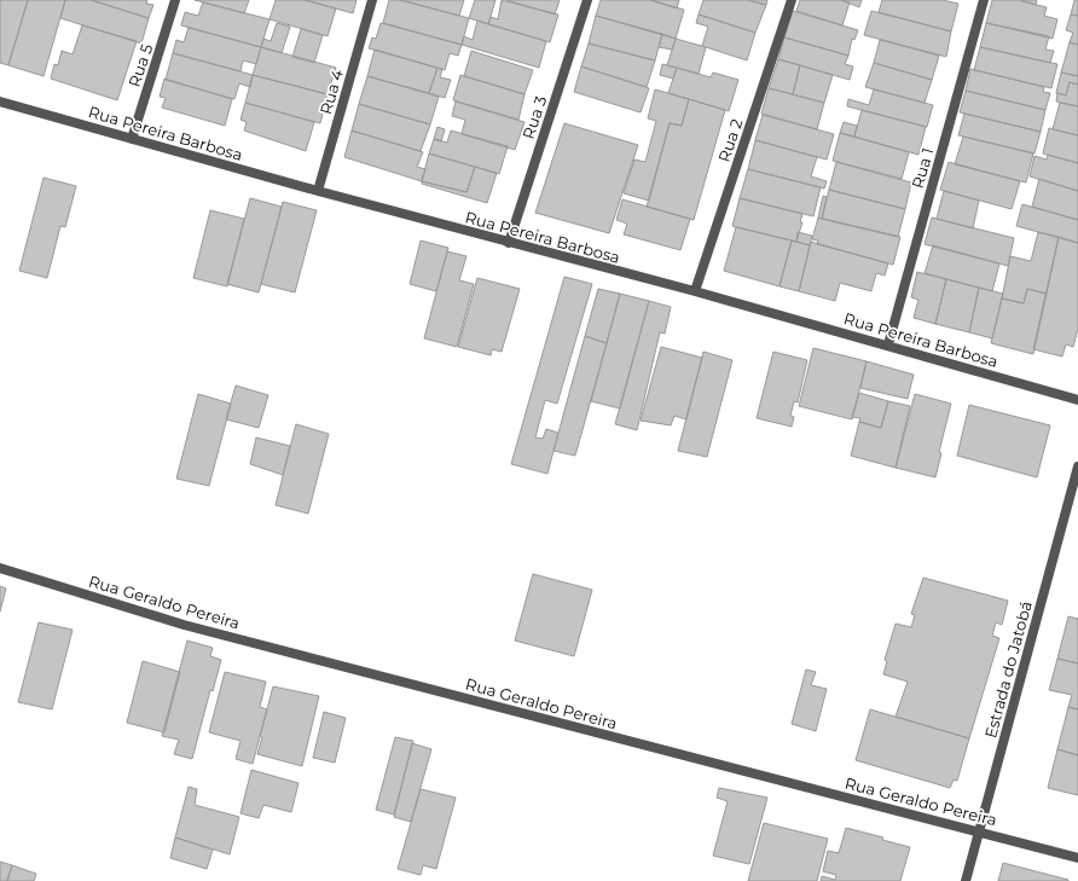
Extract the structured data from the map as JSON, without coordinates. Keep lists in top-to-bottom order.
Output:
{
  "streets": {
    "street": [
      "Rua 5",
      "Rua 4",
      "Rua 3",
      "Rua Pereira Barbosa",
      "Rua 2",
      "Rua 1",
      "Rua Geraldo Pereira",
      "Estrada do Jatobá"
    ]
  },
  "crossings": [
    ["Rua 5", "Rua Pereira Barbosa"],
    ["Rua 4", "Rua Pereira Barbosa"],
    ["Rua 3", "Rua Pereira Barbosa"],
    ["Rua Pereira Barbosa", "Rua 2"],
    ["Rua Pereira Barbosa", "Rua 1"],
    ["Rua Geraldo Pereira", "Estrada do Jatobá"]
  ]
}
